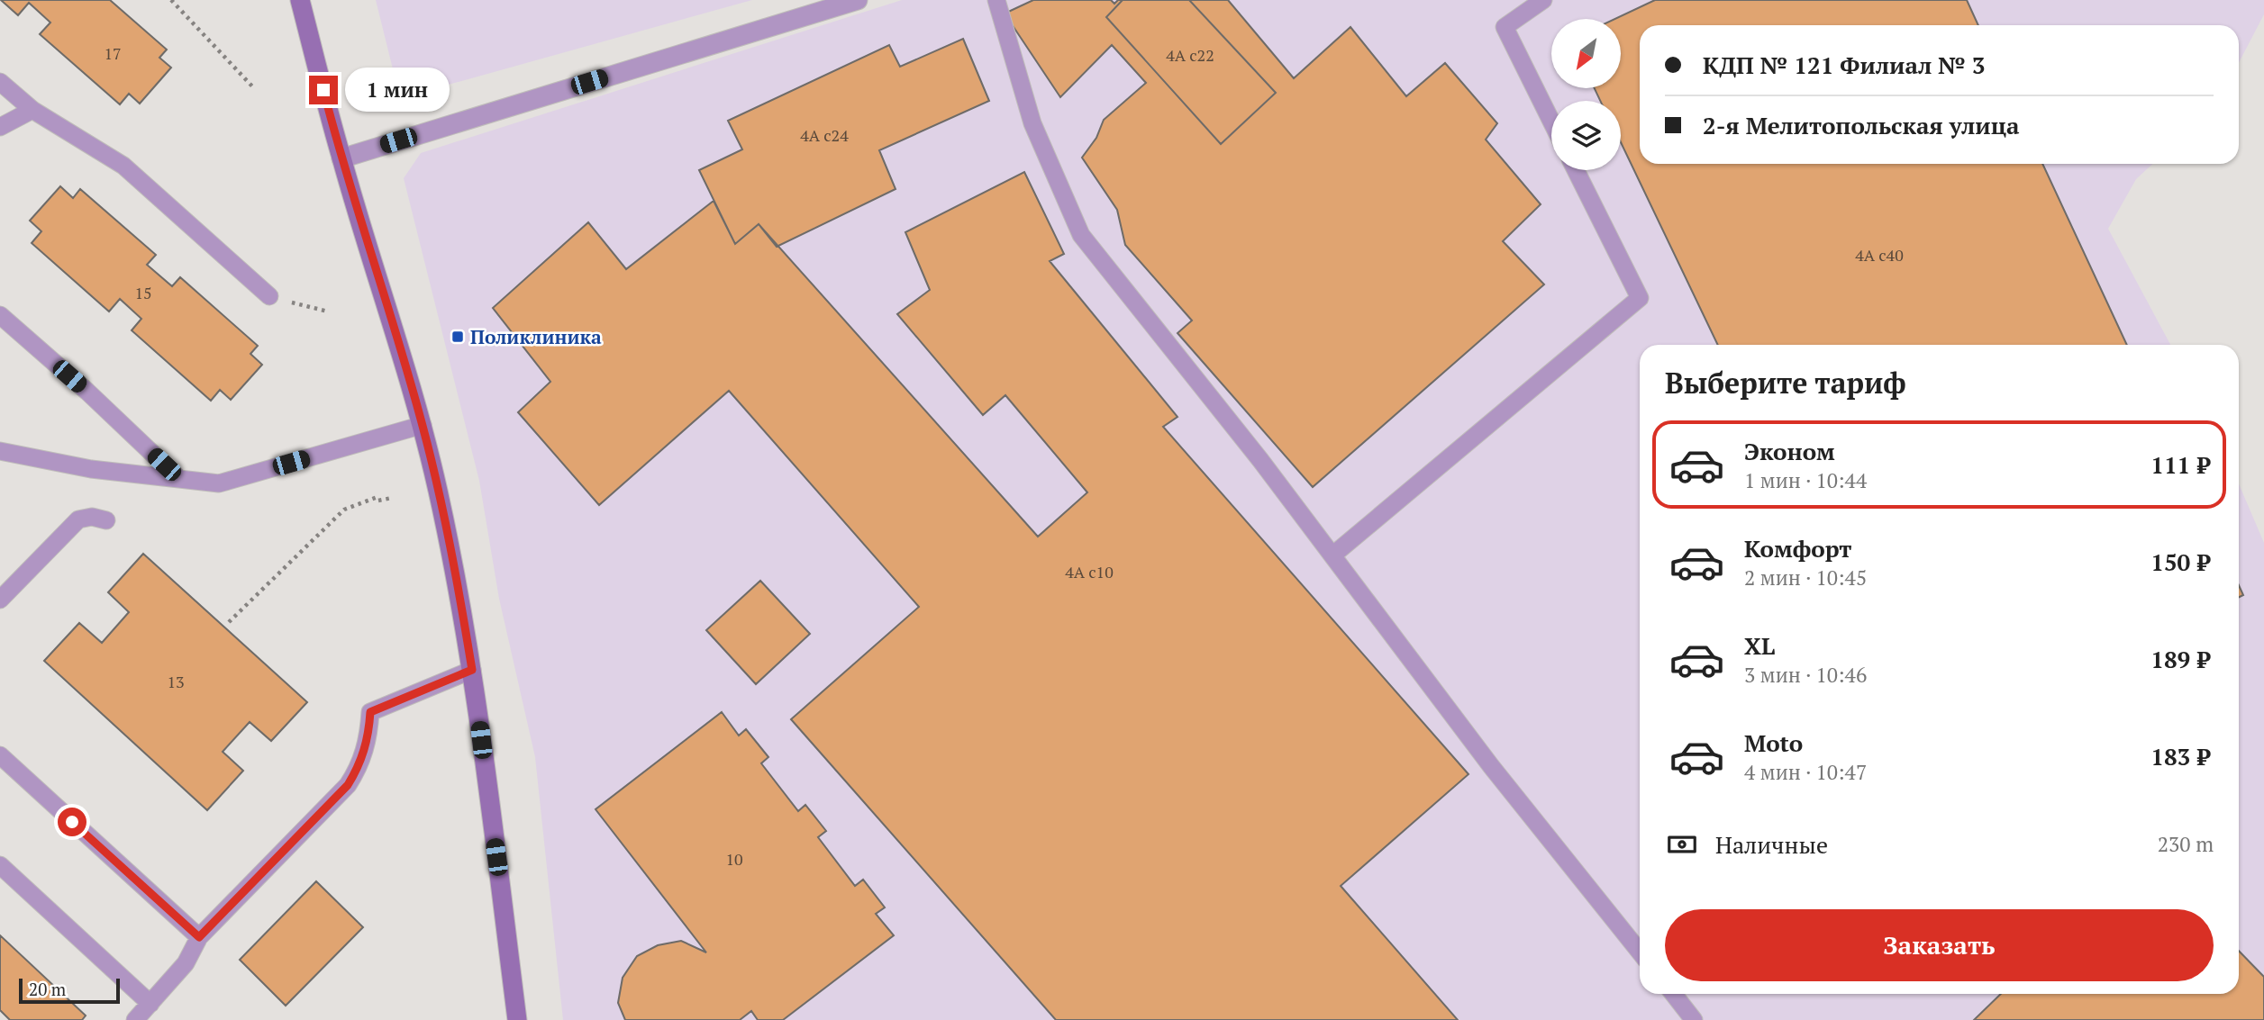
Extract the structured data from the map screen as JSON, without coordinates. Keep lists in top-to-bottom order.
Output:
{
  "places": {
    "transit": ["Поликлиника"]
  },
  "house_numbers": [
    "17",
    "4А с22",
    "4А с24",
    "4А с40",
    "15",
    "4А с10",
    "13",
    "10"
  ],
  "scale_bar": "20 m",
  "north": "bottom left",
  "page": {
    "banner": ["КДП № 121 Филиал № 3", "2-я Мелитопольская улица"],
    "bubble": "1 мин",
    "heading": "Выберите тариф",
    "list": [
      {
        "name": "Эконом",
        "note": "1 мин · 10:44",
        "value": "111 ₽"
      },
      {
        "name": "Комфорт",
        "note": "2 мин · 10:45",
        "value": "150 ₽"
      },
      {
        "name": "XL",
        "note": "3 мин · 10:46",
        "value": "189 ₽"
      },
      {
        "name": "Moto",
        "note": "4 мин · 10:47",
        "value": "183 ₽"
      }
    ],
    "pay": ["Наличные", "230 m"],
    "buttons": "Заказать",
    "scale": "20 m"
  }
}
